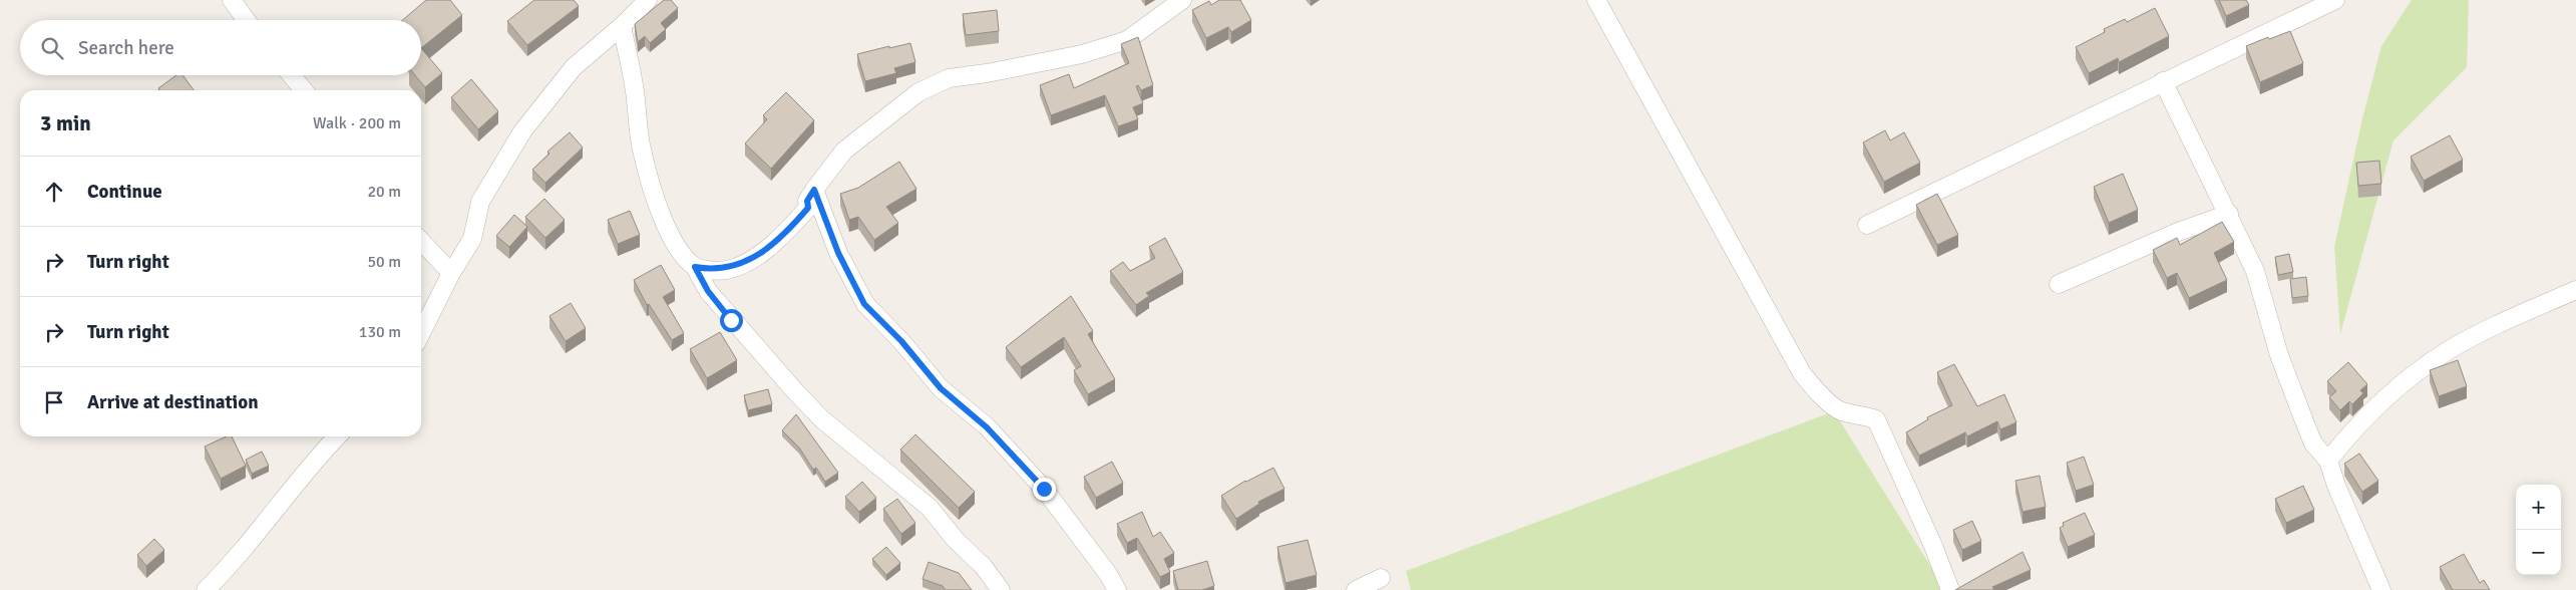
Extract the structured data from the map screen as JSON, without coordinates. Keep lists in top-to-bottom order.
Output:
{
  "page": {
    "search": "Search here",
    "heading": ["3 min", "Walk · 200 m"],
    "list": [
      ["Continue", "20 m"],
      ["Turn right", "50 m"],
      ["Turn right", "130 m"],
      "Arrive at destination"
    ],
    "map_buttons": ["+", "−"]
  }
}
